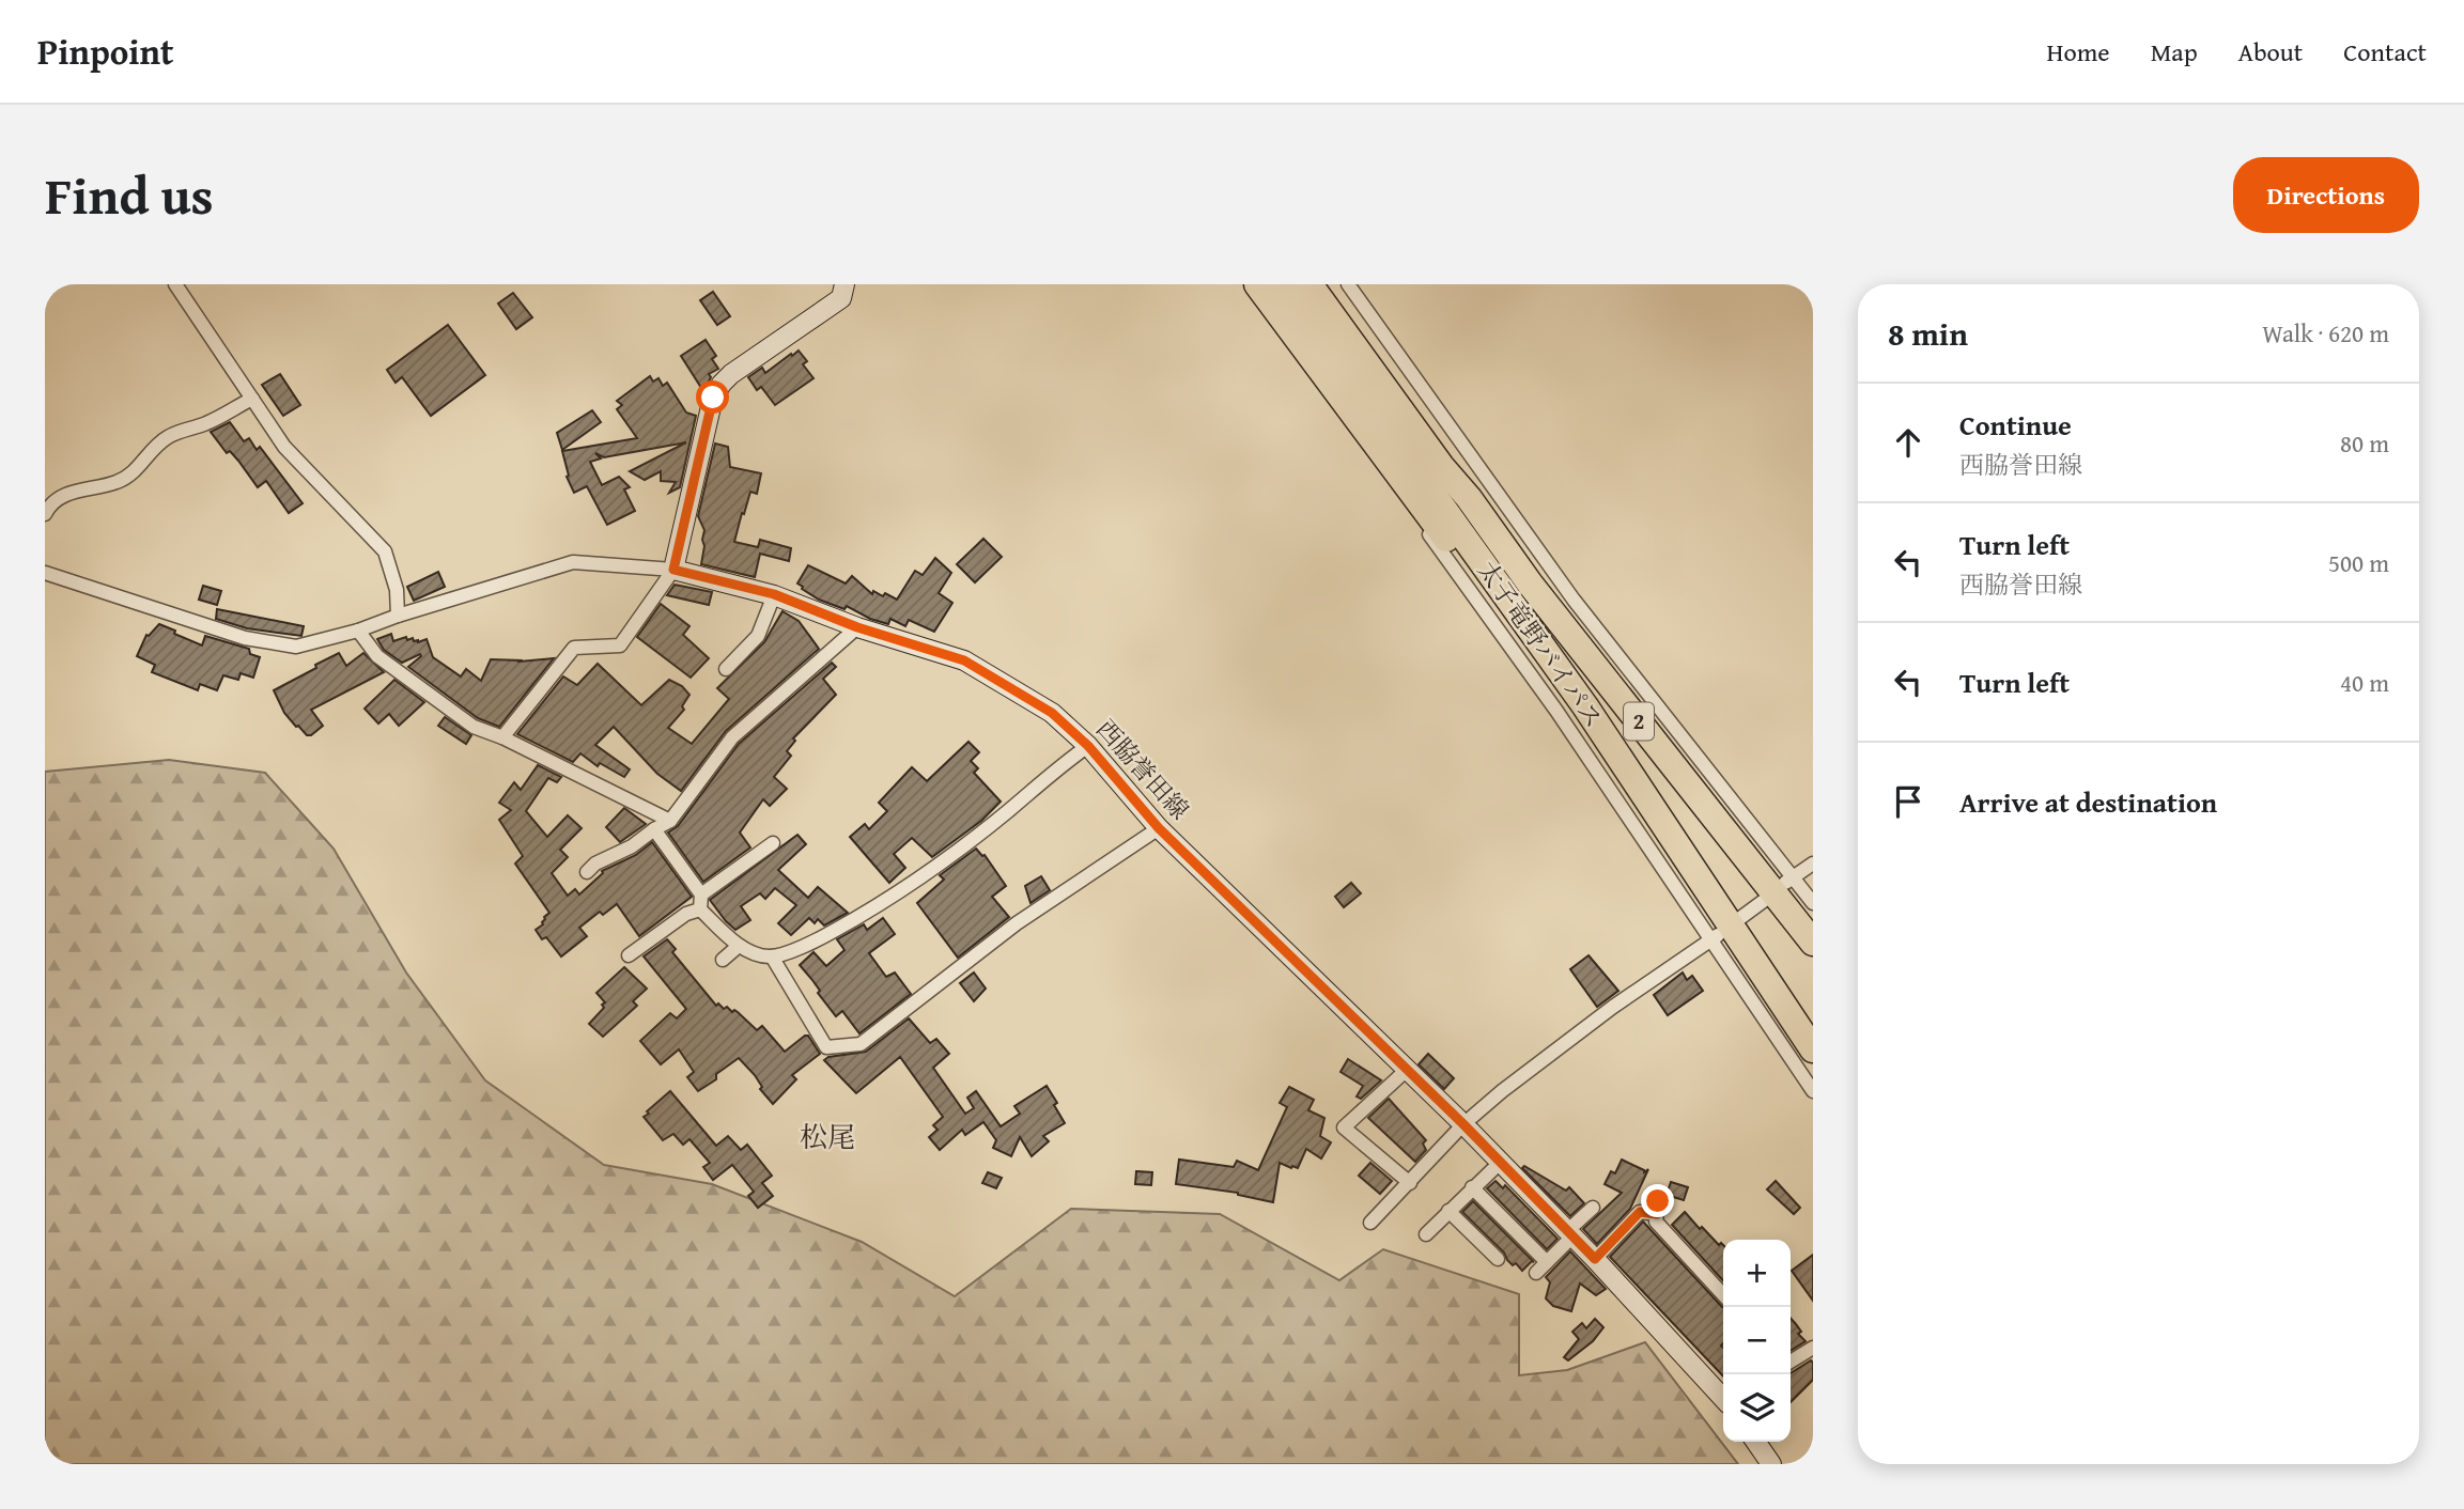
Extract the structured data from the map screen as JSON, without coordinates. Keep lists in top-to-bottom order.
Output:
{
  "streets": {
    "highway": ["太子竜野バイパス", "2"],
    "main road": ["西脇誉田線"]
  },
  "districts": ["松尾"],
  "page": {
    "header": "Pinpoint",
    "nav": [
      "Home",
      "Map",
      "About",
      "Contact"
    ],
    "title": "Find us",
    "buttons": "Directions",
    "heading": ["8 min", "Walk · 620 m"],
    "list": [
      ["Continue", "西脇誉田線", "80 m"],
      ["Turn left", "西脇誉田線", "500 m"],
      ["Turn left", "40 m"],
      "Arrive at destination"
    ],
    "map_buttons": ["+", "−"]
  }
}
